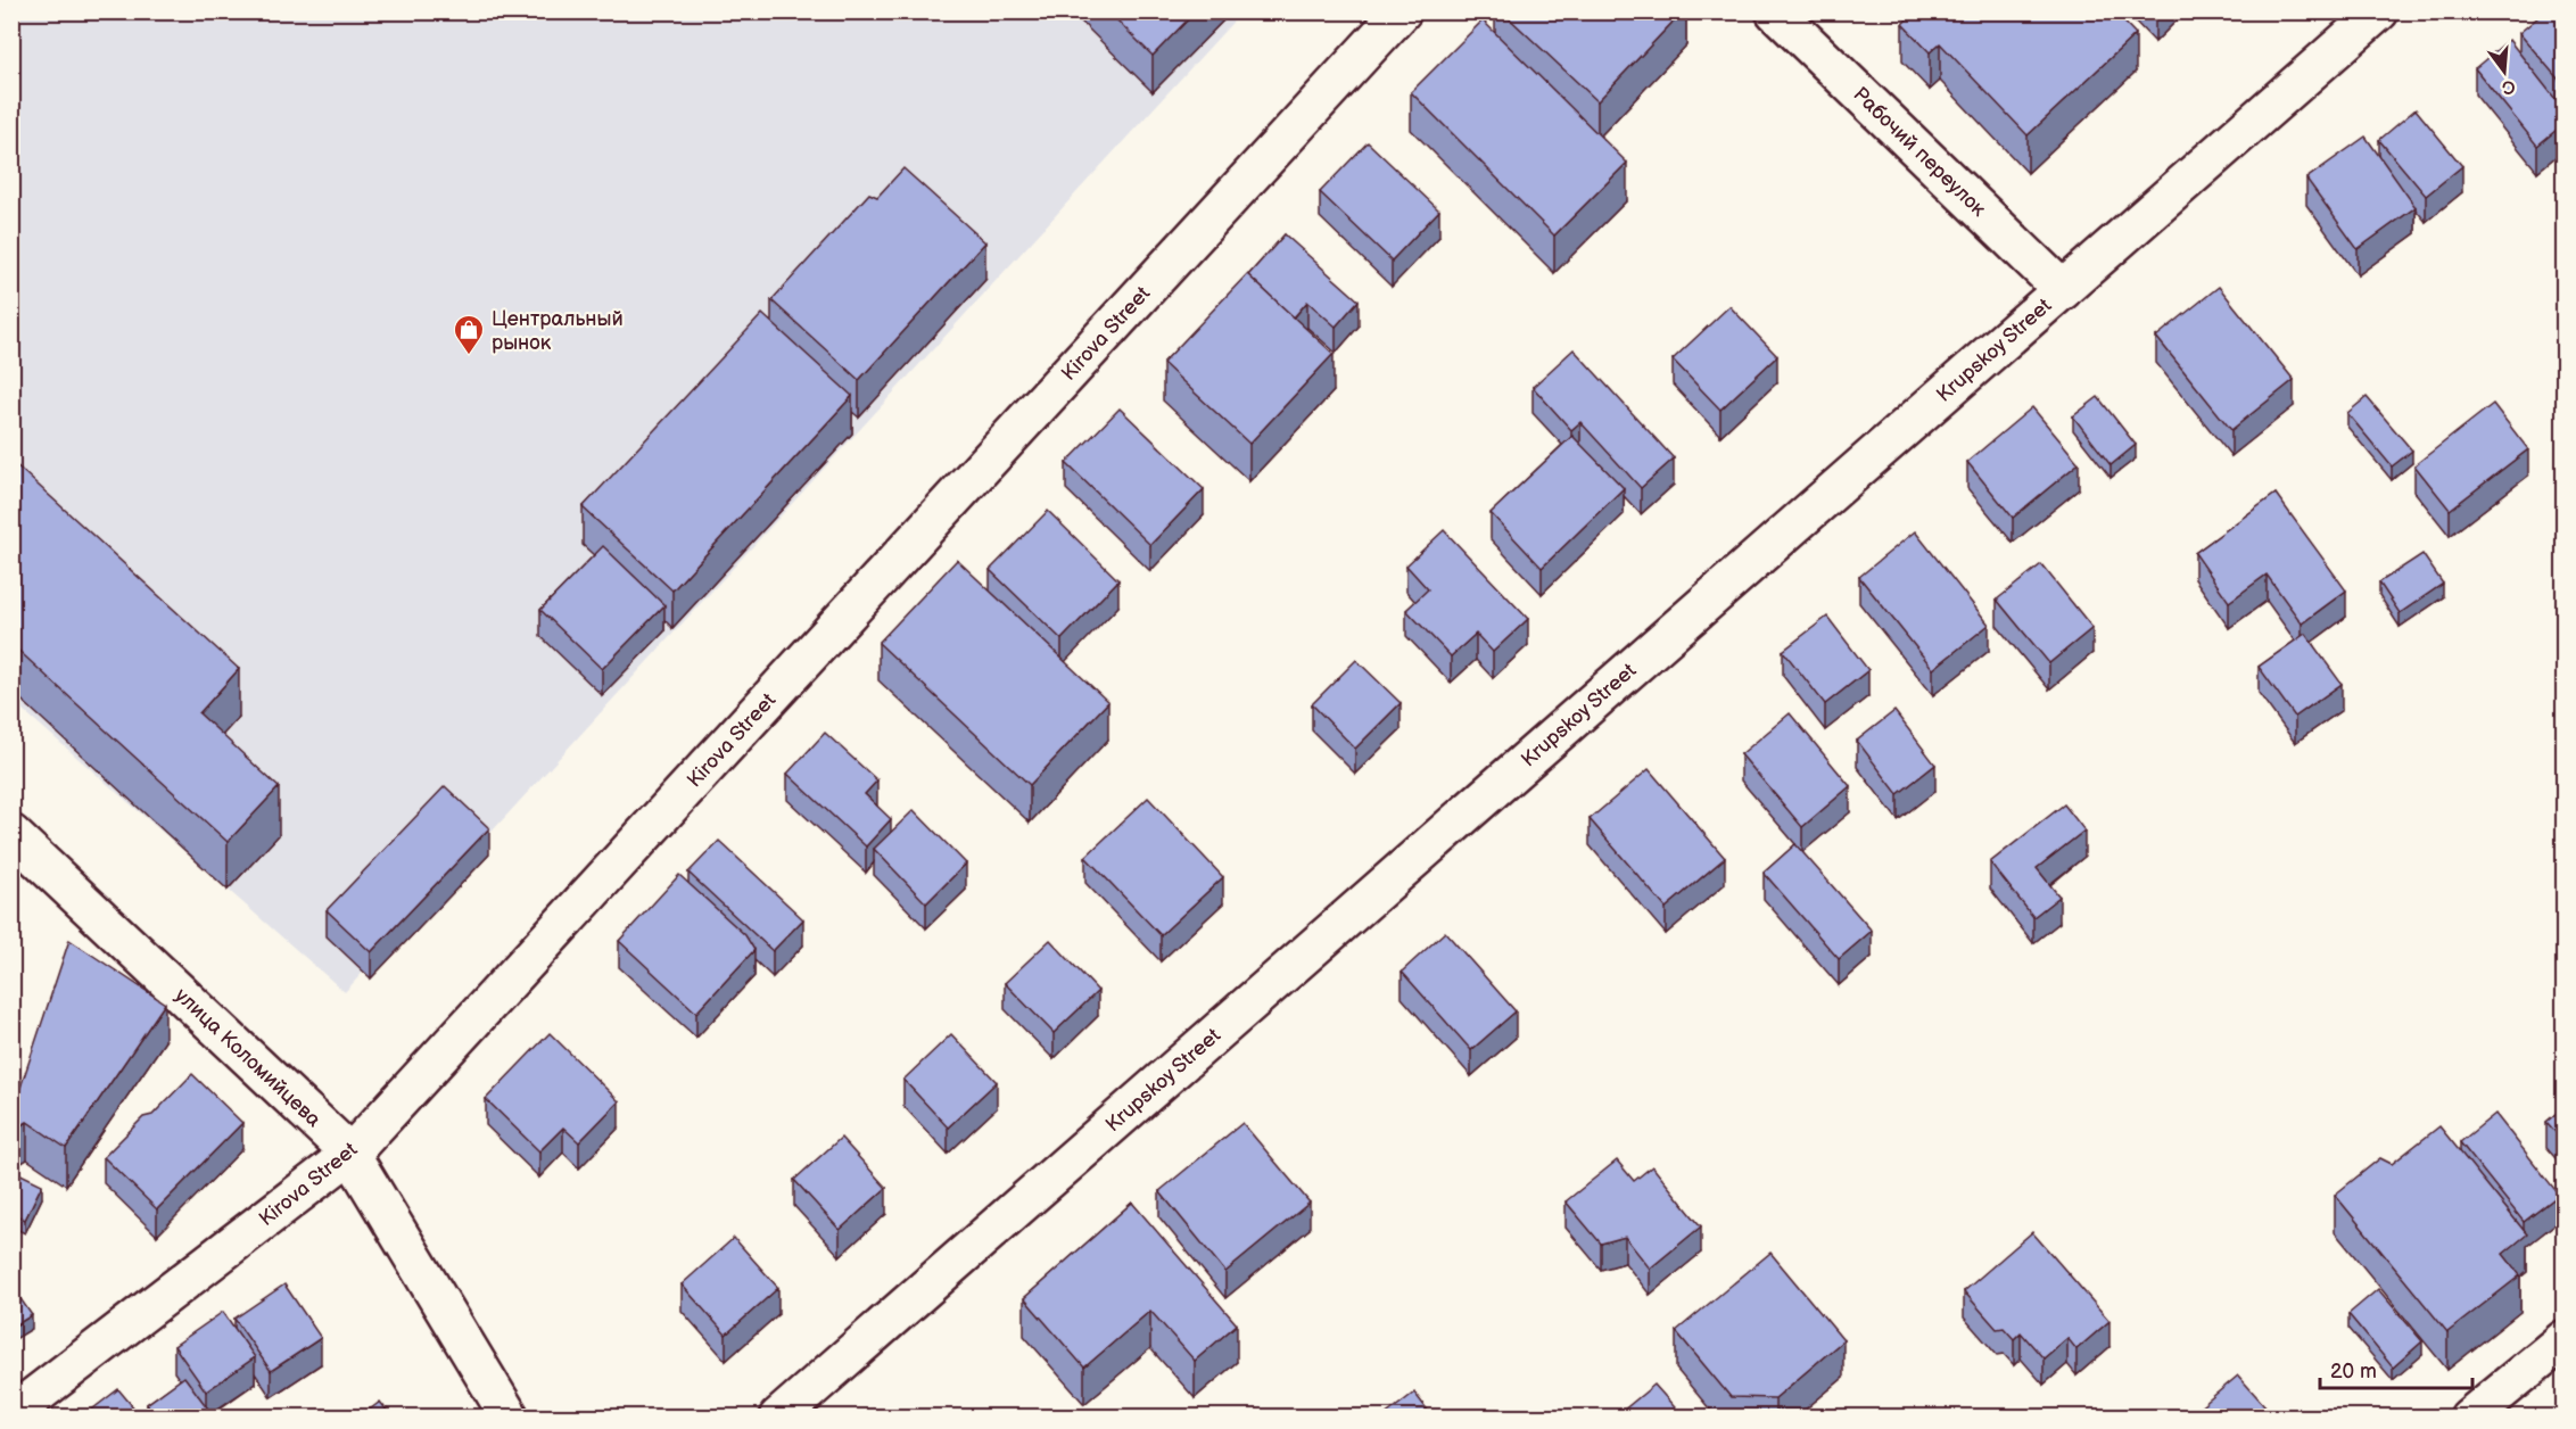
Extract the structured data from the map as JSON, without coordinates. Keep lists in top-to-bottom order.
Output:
{
  "streets": {
    "street": [
      "Рабочий переулок",
      "Kirova Street",
      "Krupskoy Street",
      "улица Коломийцева"
    ]
  },
  "crossings": [
    ["Рабочий переулок", "Krupskoy Street"],
    ["Kirova Street", "улица Коломийцева"]
  ],
  "places": {
    "shop": ["Центральный рынок"]
  },
  "scale_bar": "20 m",
  "north": "bottom"
}
